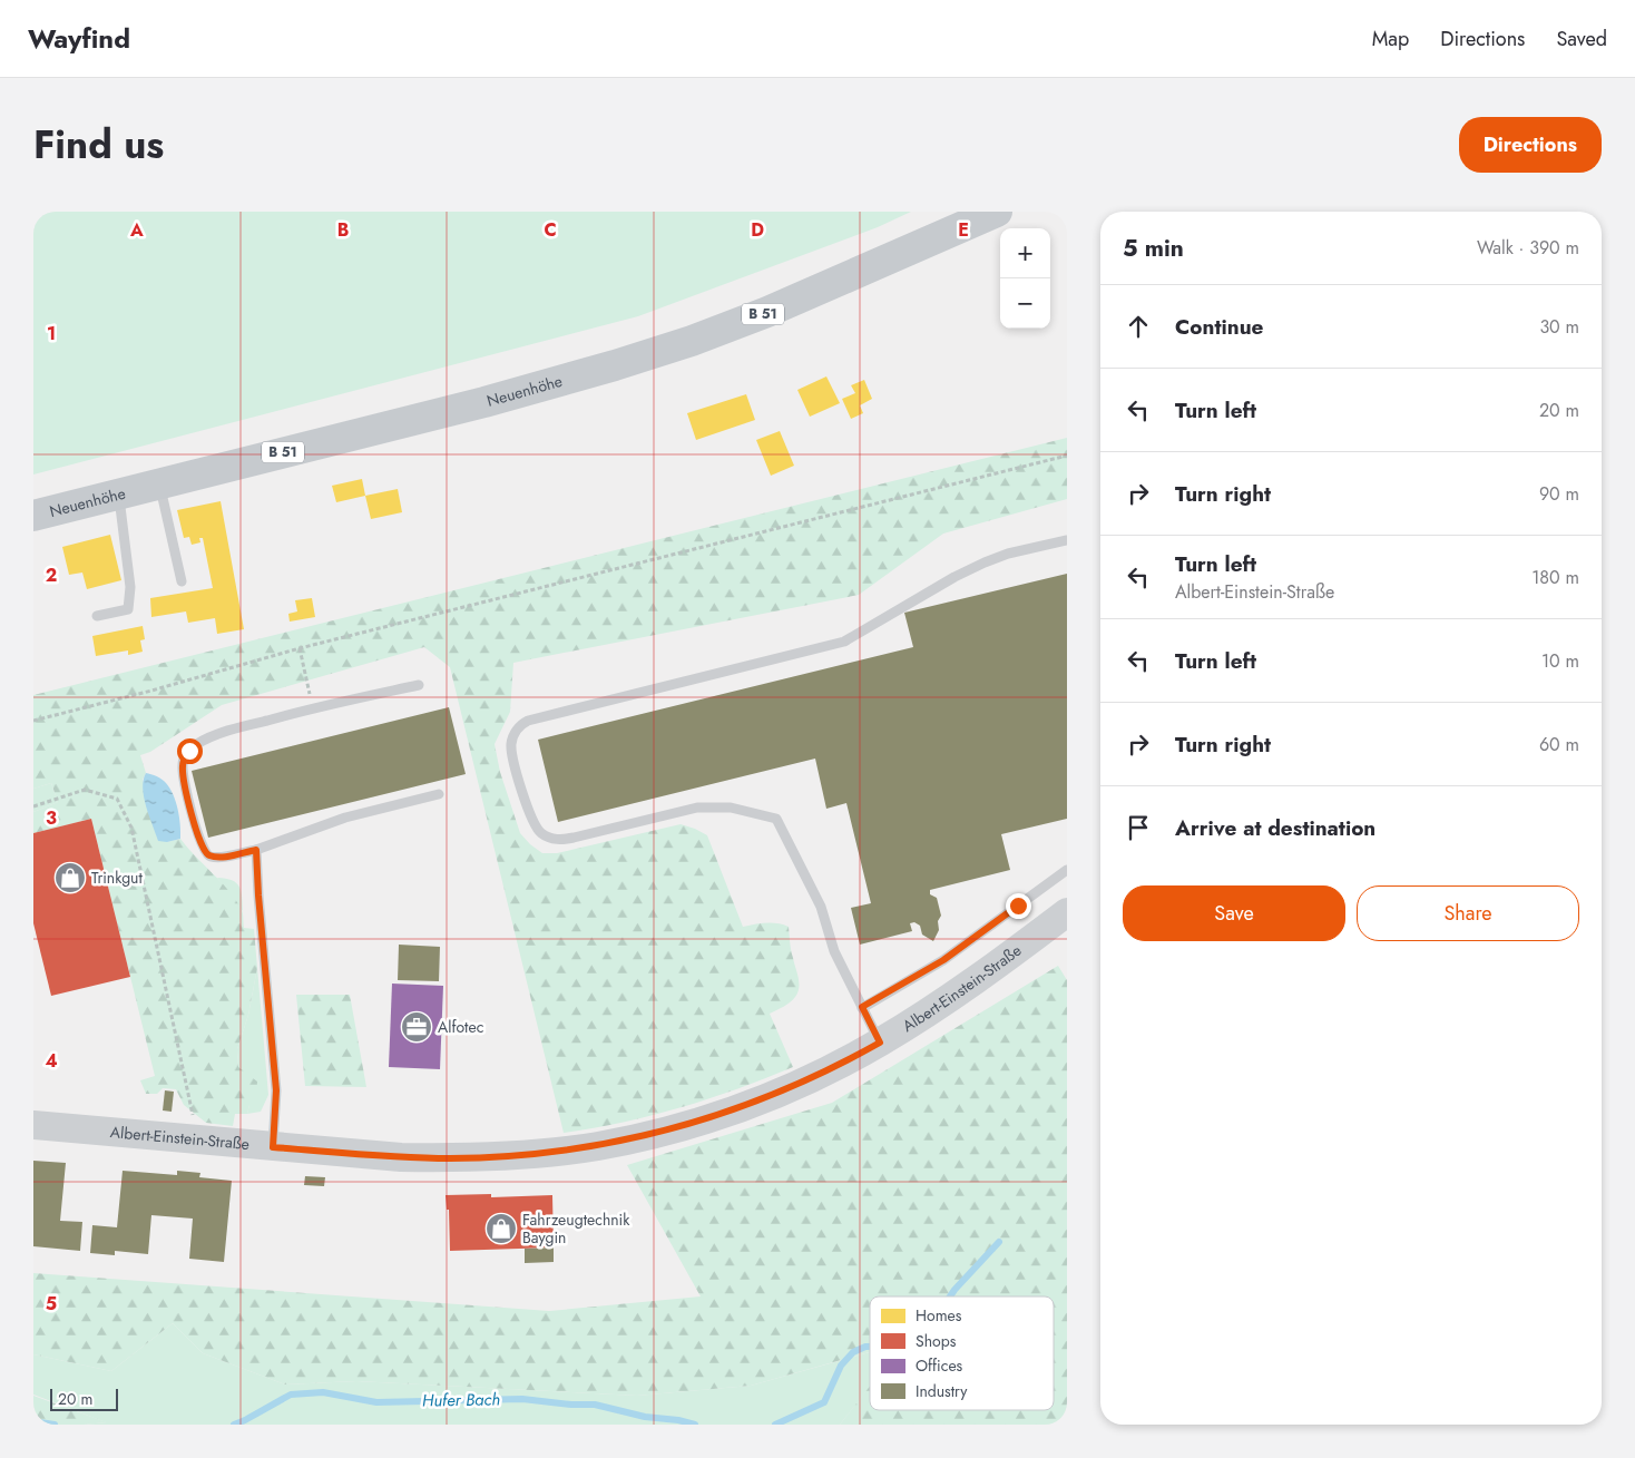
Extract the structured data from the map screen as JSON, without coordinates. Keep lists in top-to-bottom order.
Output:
{
  "streets": {
    "main road": ["B 51", "Neuenhöhe"],
    "street": ["Albert-Einstein-Straße"]
  },
  "water": ["Hufer Bach"],
  "places": {
    "shop": ["Trinkgut", "Fahrzeugtechnik Baygin"],
    "office": ["Alfotec"]
  },
  "legend": [
    "Homes",
    "Shops",
    "Offices",
    "Industry"
  ],
  "scale_bar": "20 m",
  "page": {
    "header": "Wayfind",
    "nav": ["Map", "Directions", "Saved"],
    "title": "Find us",
    "buttons": [
      "Directions",
      ["Save", "Share"]
    ],
    "heading": ["5 min", "Walk · 390 m"],
    "map_buttons": ["+", "−"],
    "list": [
      ["Continue", "30 m"],
      ["Turn left", "20 m"],
      ["Turn right", "90 m"],
      ["Turn left", "Albert-Einstein-Straße", "180 m"],
      ["Turn left", "10 m"],
      ["Turn right", "60 m"],
      "Arrive at destination"
    ],
    "scale": "20 m"
  },
  "grid": {
    "columns": [
      "A",
      "B",
      "C",
      "D",
      "E"
    ],
    "rows": [
      "1",
      "2",
      "3",
      "4",
      "5"
    ]
  }
}
